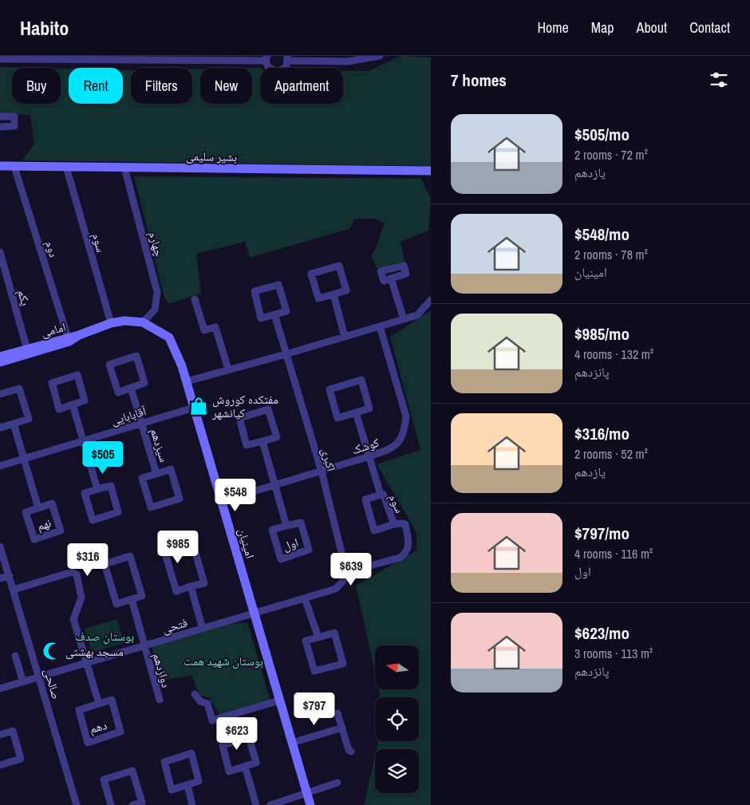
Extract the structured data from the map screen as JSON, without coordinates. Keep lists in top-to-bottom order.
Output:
{
  "streets": {
    "main road": ["بشیر سلیمی", "امامی", "امینیان"],
    "street": [
      "سوم",
      "چهارم",
      "دوم",
      "یکم",
      "آقابابایی",
      "سیزدهم",
      "کوشک",
      "اکبری",
      "نهم",
      "اول",
      "فتحی",
      "دوازدهم",
      "صالحی",
      "دهم"
    ]
  },
  "crossings": [
    ["بشیر سلیمی", "سوم"],
    ["بشیر سلیمی", "چهارم"],
    ["بشیر سلیمی", "دوم"],
    ["سوم", "کوشک"],
    ["سوم", "امینیان"],
    ["چهارم", "امینیان"],
    ["دوم", "امامی"],
    ["یکم", "امامی"],
    ["امامی", "امینیان"],
    ["آقابابایی", "سیزدهم"],
    ["آقابابایی", "نهم"],
    ["آقابابایی", "امینیان"],
    ["کوشک", "اکبری"],
    ["کوشک", "امینیان"],
    ["کوشک", "اول"],
    ["اکبری", "فتحی"],
    ["امینیان", "فتحی"],
    ["فتحی", "دوازدهم"],
    ["فتحی", "صالحی"],
    ["فتحی", "دهم"],
    ["صالحی", "دهم"]
  ],
  "parks": ["بوستان صدف", "بوستان شهید همت"],
  "places": {
    "shop": ["مفتکده کوروش کیانشهر"],
    "mosque": ["مسجد بهشتی"]
  },
  "north": "left",
  "page": {
    "header": "Habito",
    "nav": [
      "Home",
      "Map",
      "About",
      "Contact"
    ],
    "heading": "7 homes",
    "chip": [
      "Buy",
      "Rent",
      "Filters",
      "New",
      "Apartment"
    ],
    "list": [
      {
        "name": "$505/mo",
        "note": "2 rooms · 72 m² · یازدهم"
      },
      {
        "name": "$548/mo",
        "note": "2 rooms · 78 m² · امینیان"
      },
      {
        "name": "$985/mo",
        "note": "4 rooms · 132 m² · پانزدهم"
      },
      {
        "name": "$316/mo",
        "note": "2 rooms · 52 m² · یازدهم"
      },
      {
        "name": "$797/mo",
        "note": "4 rooms · 116 m² · اول"
      },
      {
        "name": "$623/mo",
        "note": "3 rooms · 113 m² · پانزدهم"
      }
    ],
    "price": [
      "$505",
      "$548",
      "$985",
      "$316",
      "$639",
      "$797",
      "$623"
    ]
  }
}
